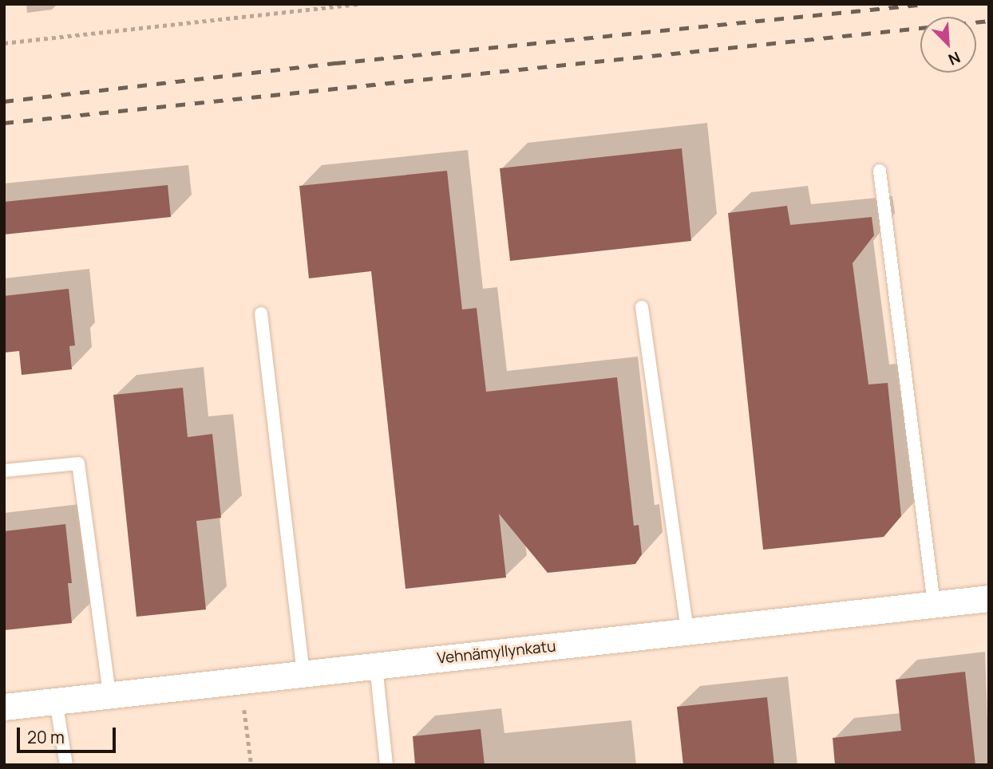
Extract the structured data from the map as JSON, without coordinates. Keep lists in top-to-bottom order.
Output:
{
  "streets": {
    "street": ["Vehnämyllynkatu"]
  },
  "scale_bar": "20 m",
  "north": "bottom right"
}
